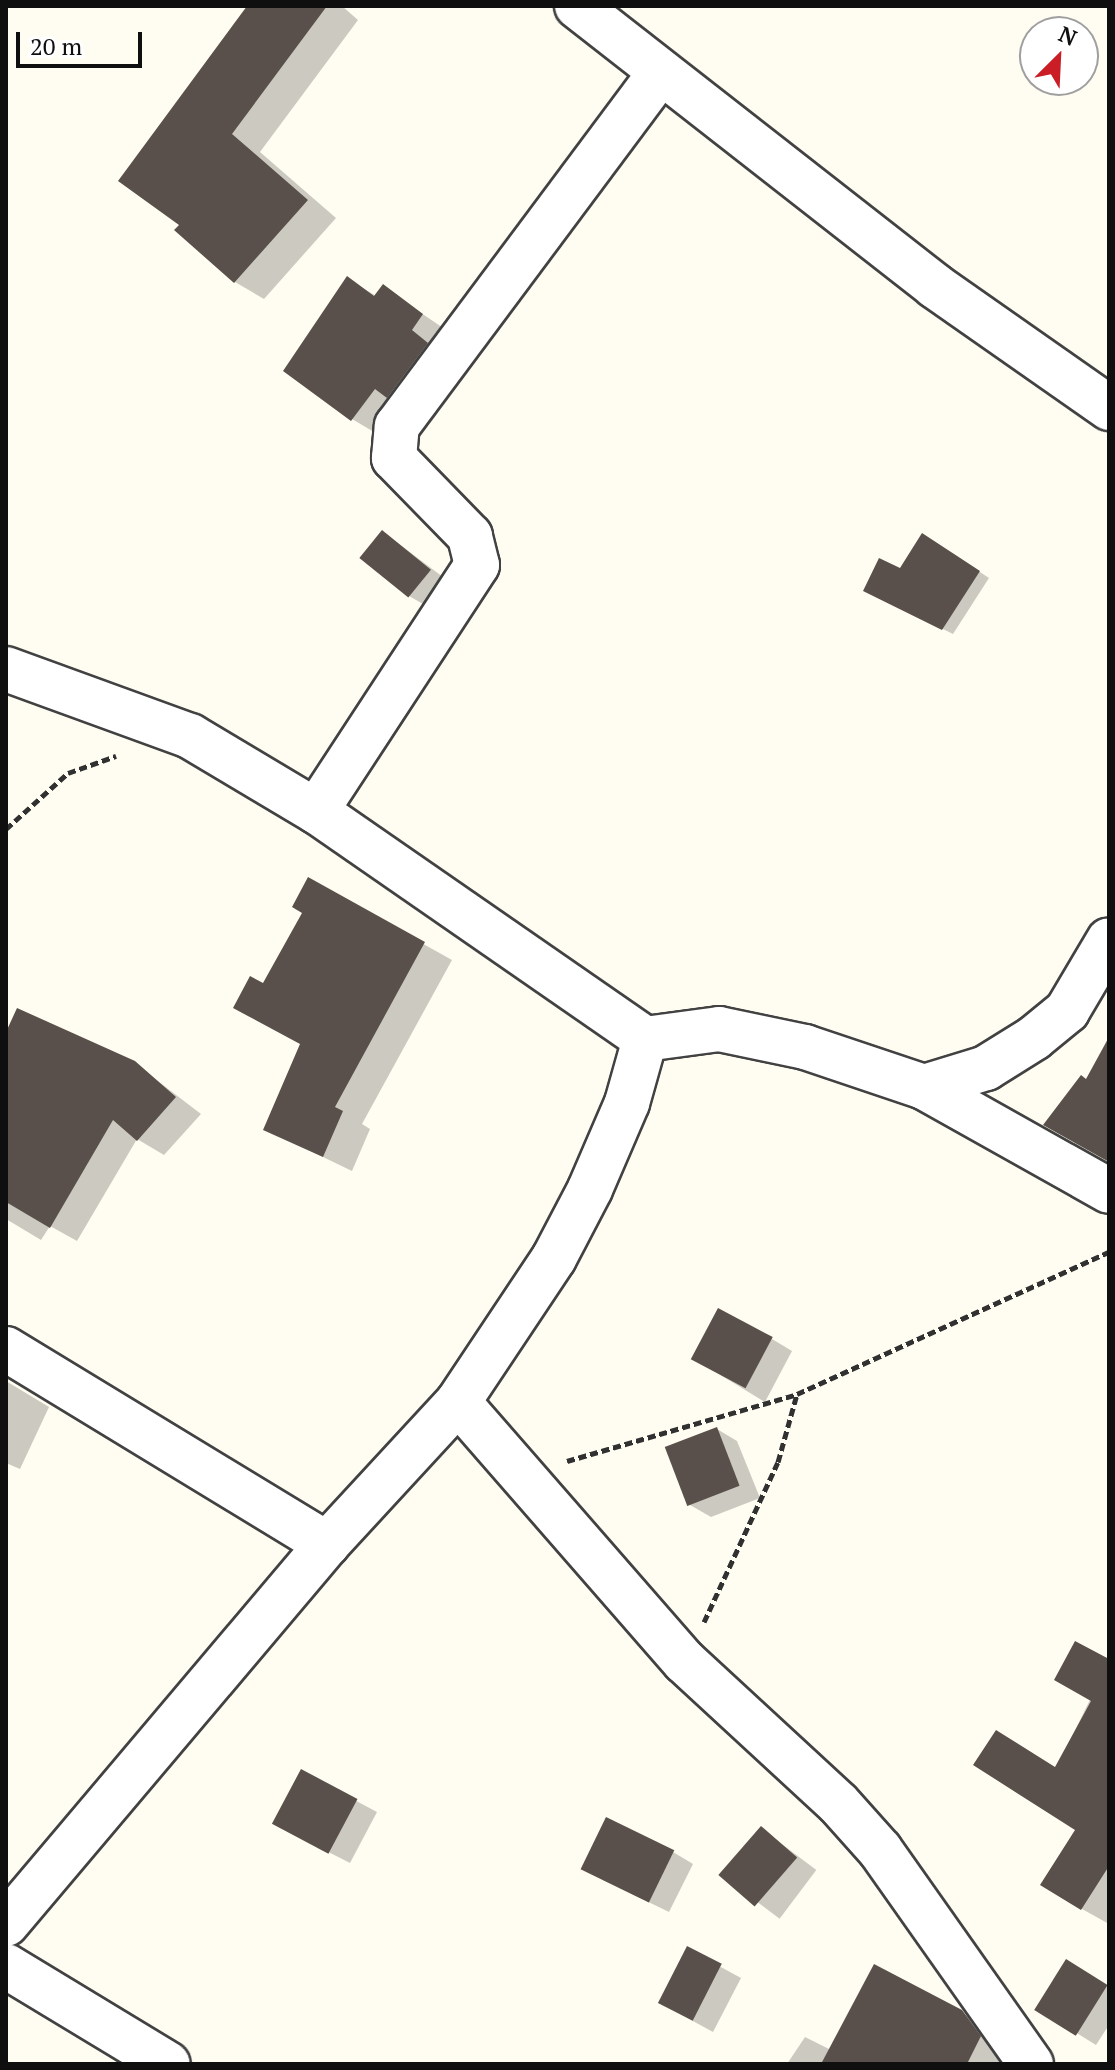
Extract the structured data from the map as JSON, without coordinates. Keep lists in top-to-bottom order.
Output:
{
  "scale_bar": "20 m",
  "north": "top right"
}
